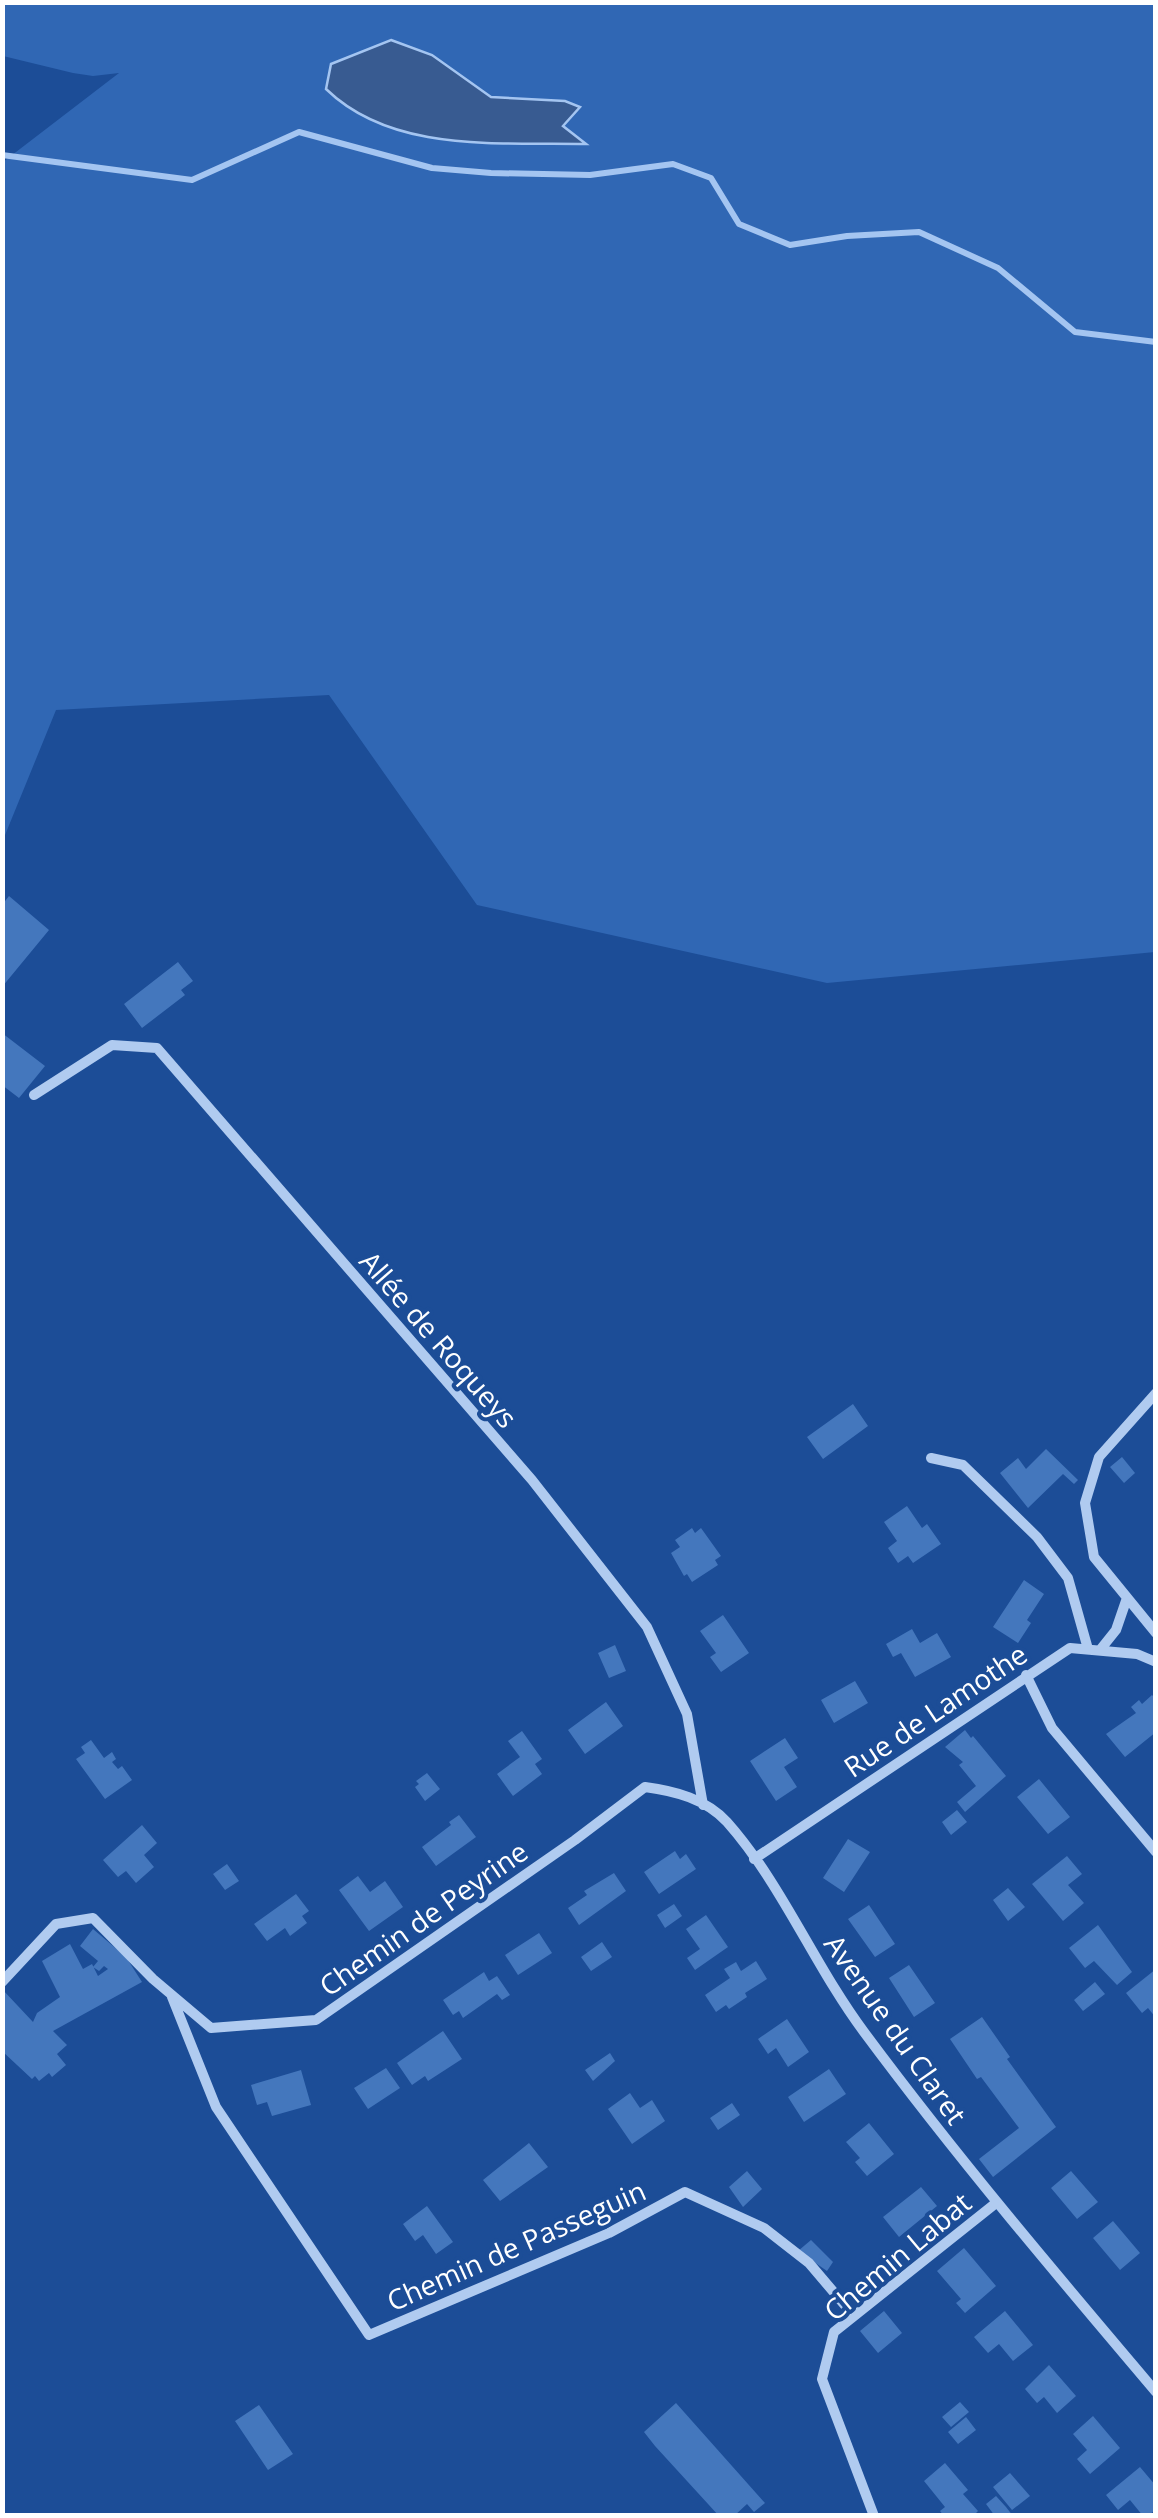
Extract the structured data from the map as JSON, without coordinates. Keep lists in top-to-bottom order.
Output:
{
  "streets": {
    "street": [
      "Allée de Roqueys",
      "Rue de Lamothe",
      "Chemin de Peyrine",
      "Avenue du Claret",
      "Chemin de Passeguin",
      "Chemin Labat"
    ]
  },
  "crossings": [
    ["Allée de Roqueys", "Avenue du Claret"],
    ["Rue de Lamothe", "Avenue du Claret"],
    ["Chemin de Peyrine", "Avenue du Claret"],
    ["Chemin de Peyrine", "Chemin de Passeguin"],
    ["Avenue du Claret", "Chemin Labat"],
    ["Chemin de Passeguin", "Chemin Labat"]
  ]
}
